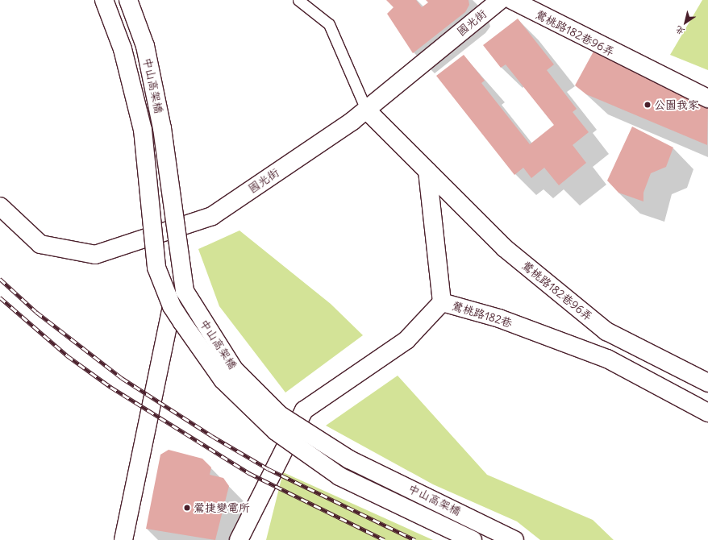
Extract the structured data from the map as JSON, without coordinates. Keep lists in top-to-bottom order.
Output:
{
  "streets": {
    "street": [
      "國光街",
      "鶯桃路182巷96弄",
      "中山高架橋",
      "鶯桃路182巷"
    ]
  },
  "crossings": [
    ["國光街", "鶯桃路182巷96弄"]
  ],
  "places": ["公園我家", "鶯捷變電所"],
  "north": "bottom left"
}
